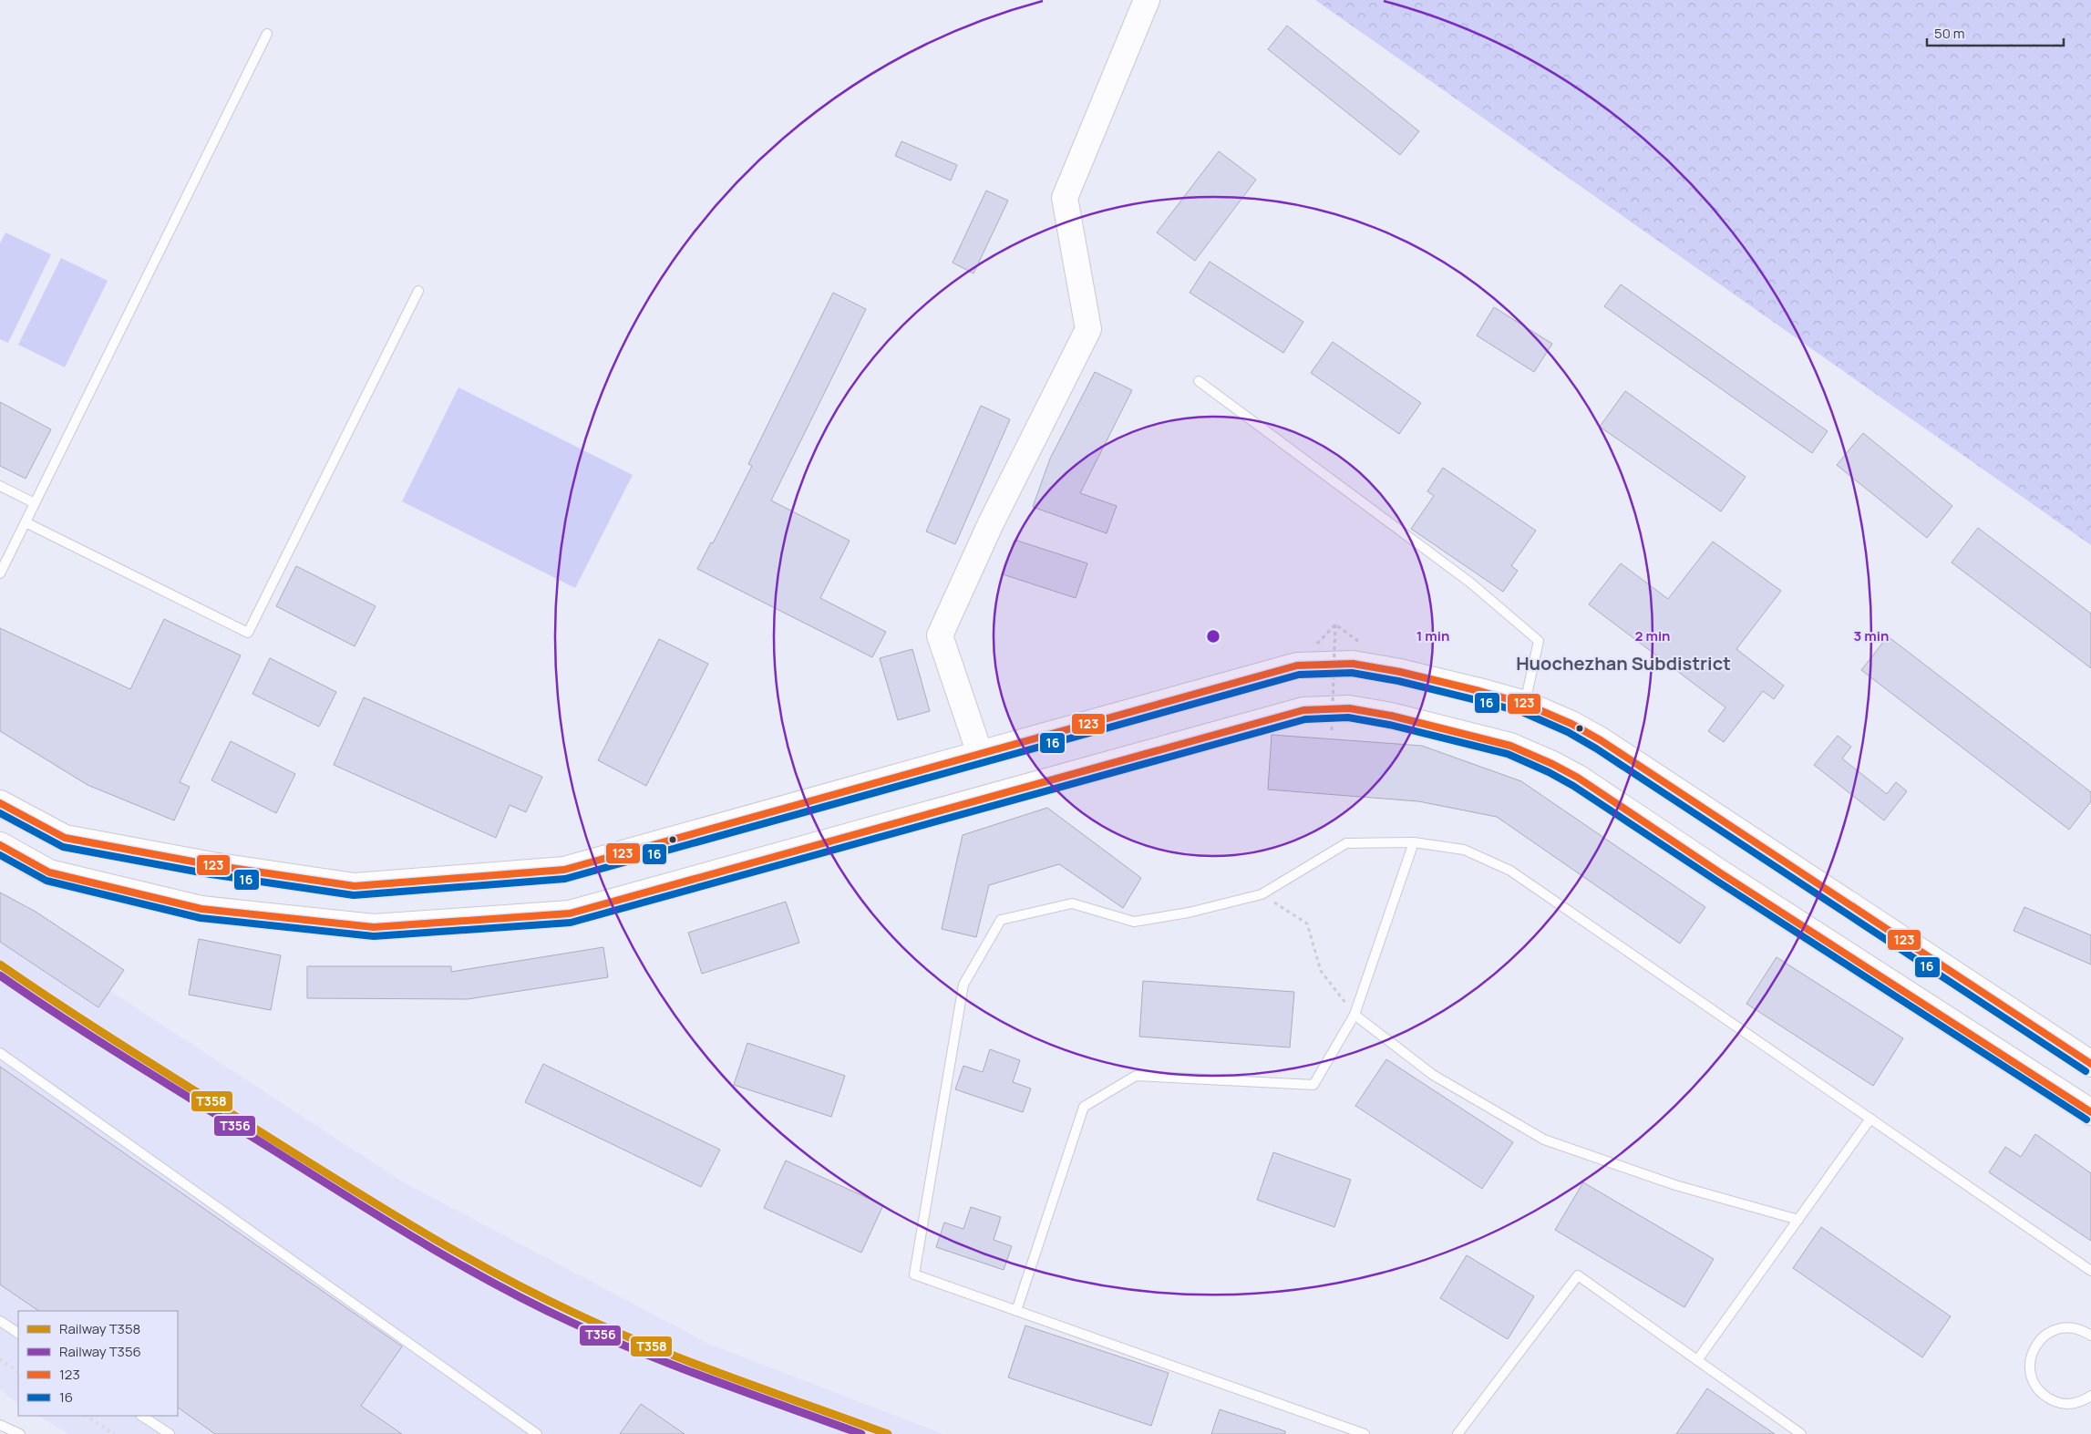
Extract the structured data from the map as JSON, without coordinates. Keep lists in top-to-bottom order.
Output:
{
  "districts": ["Huochezhan Subdistrict"],
  "lines": [
    "transit line 123",
    "transit line 16",
    "rail line T358",
    "rail line T356"
  ],
  "legend": [
    "Railway T358",
    "Railway T356",
    "123",
    "16"
  ],
  "scale_bar": "50 m",
  "rings": ["1 min", "2 min", "3 min"]
}
